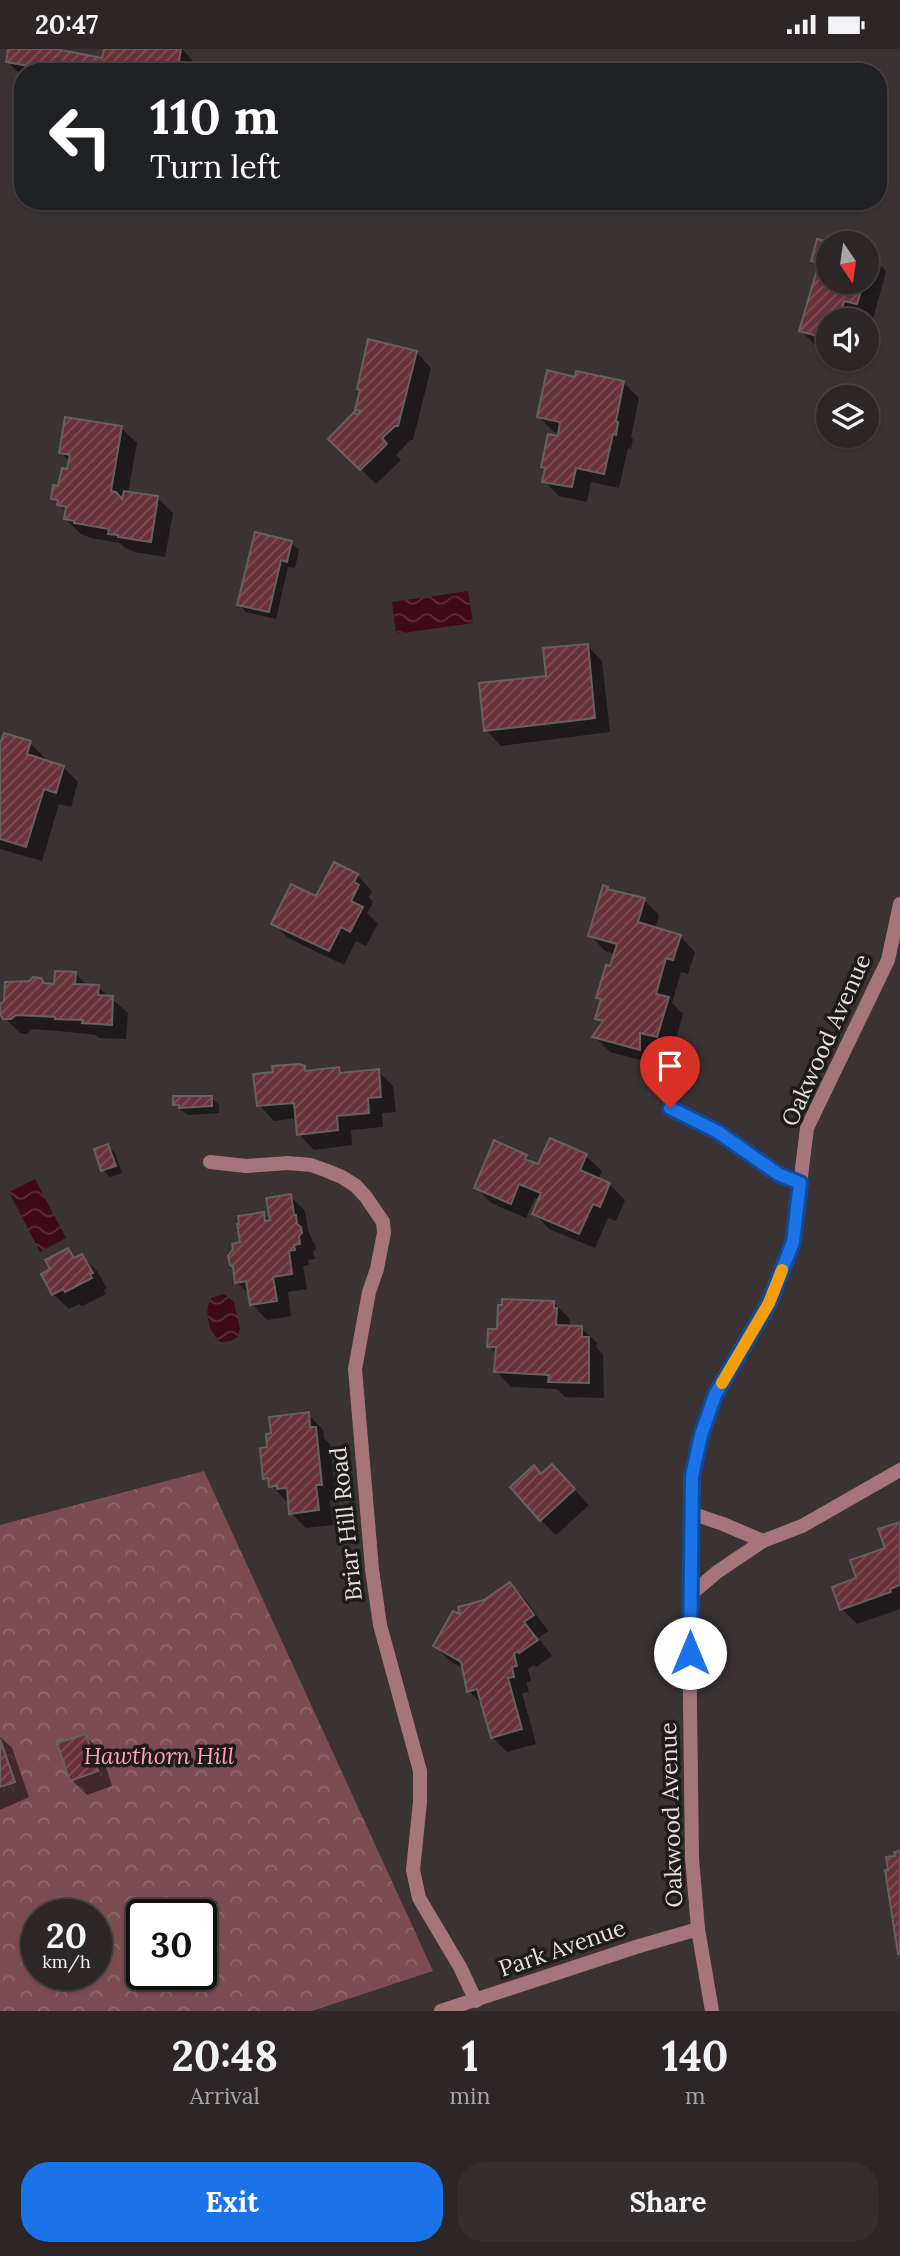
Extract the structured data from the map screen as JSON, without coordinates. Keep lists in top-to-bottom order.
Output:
{
  "streets": {
    "street": ["Oakwood Avenue", "Briar Hill Road", "Park Avenue"]
  },
  "crossings": [
    ["Oakwood Avenue", "Park Avenue"],
    ["Briar Hill Road", "Park Avenue"]
  ],
  "parks": ["Hawthorn Hill"],
  "north": "bottom",
  "page": {
    "status": "20:47",
    "turn": ["110 m", "Turn left"],
    "speed": "20 km/h",
    "limit": "30",
    "eta": [
      "20:48",
      "Arrival",
      "1",
      "min",
      "140",
      "m"
    ],
    "buttons": ["Exit", "Share"]
  }
}
